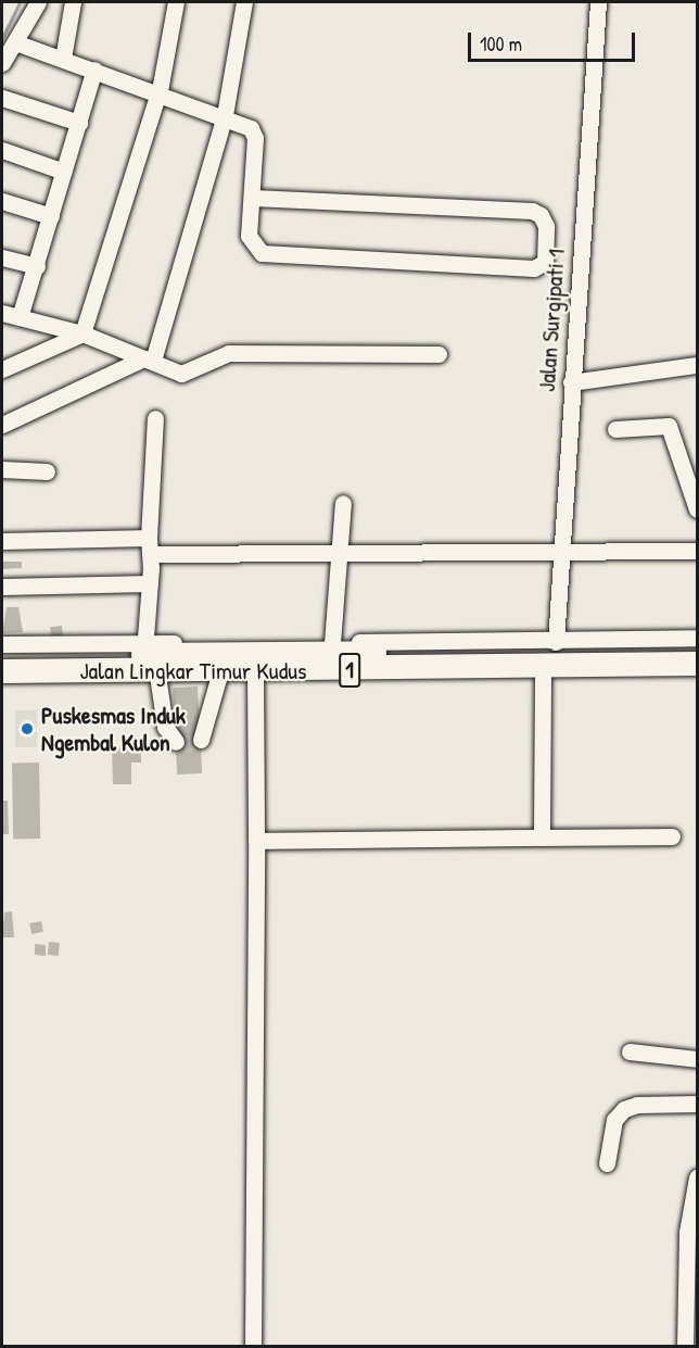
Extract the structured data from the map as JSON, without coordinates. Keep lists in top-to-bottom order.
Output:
{
  "streets": {
    "highway": ["1", "Jalan Lingkar Timur Kudus"],
    "street": ["Jalan Surgipati 1"]
  },
  "places": ["Puskesmas Induk Ngembal Kulon"],
  "scale_bar": "100 m"
}
